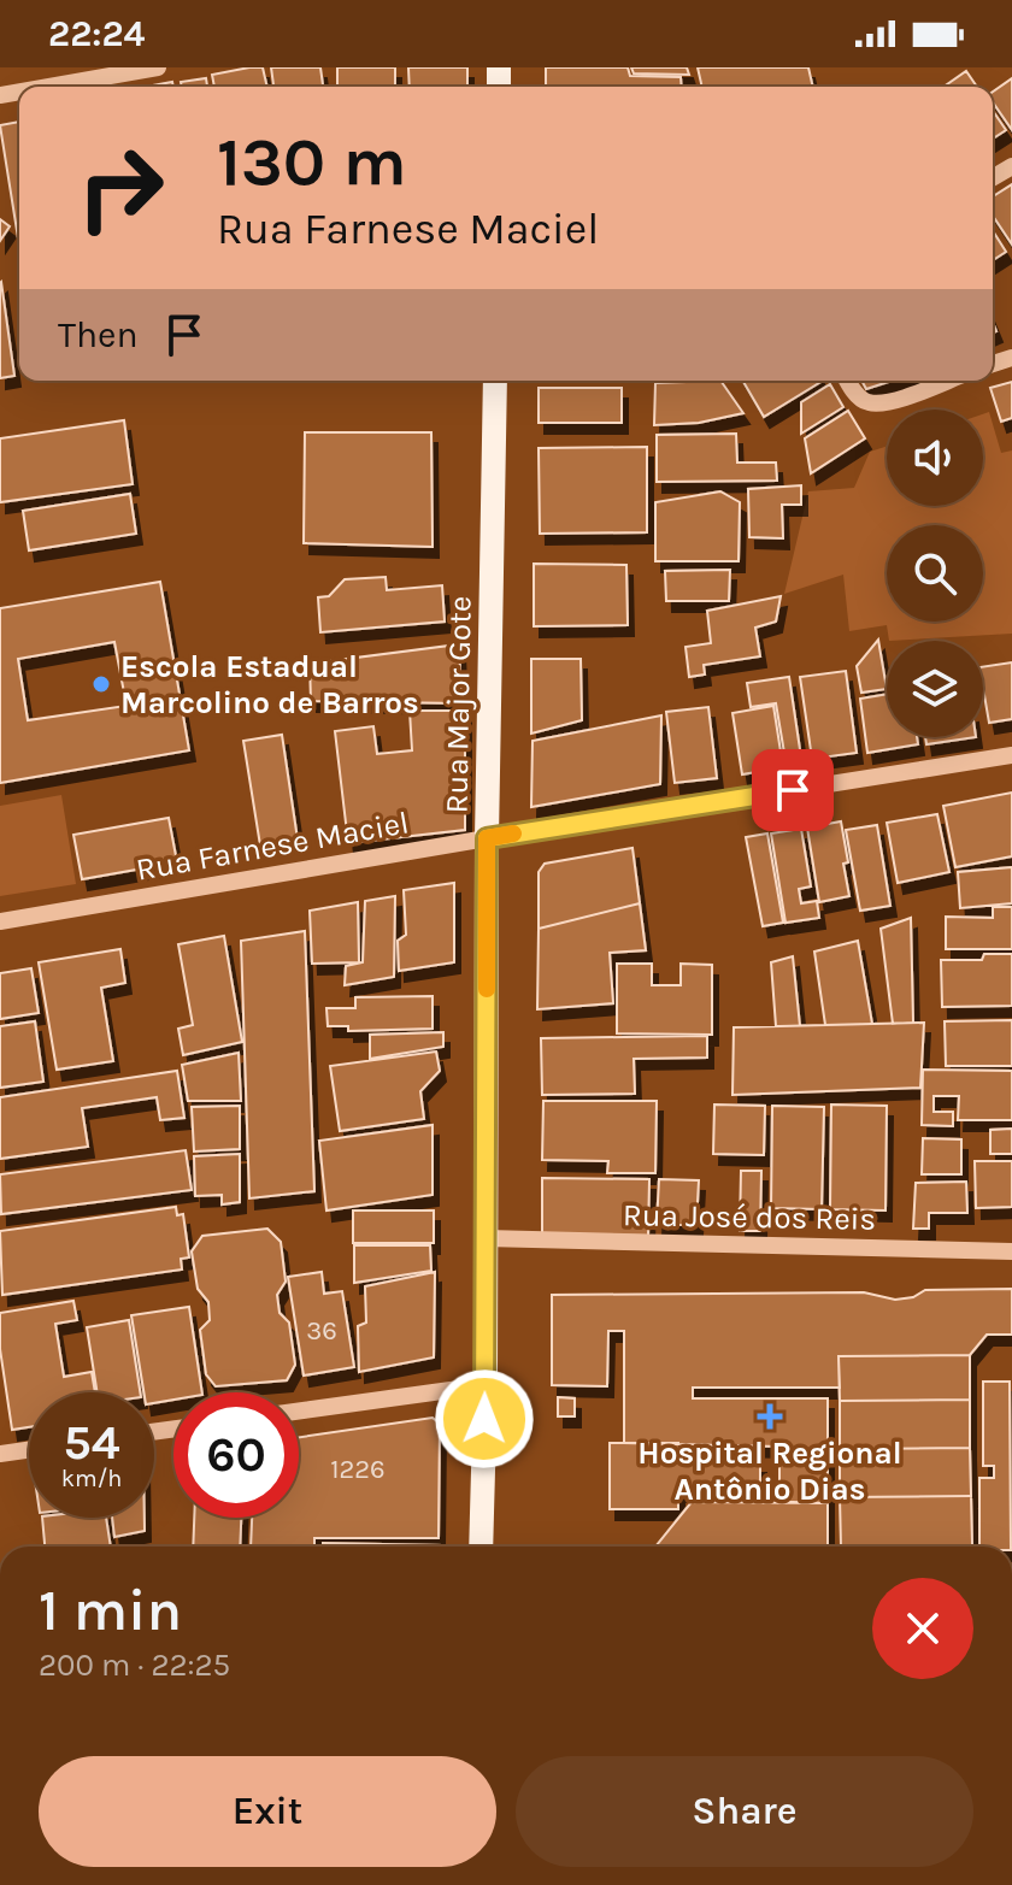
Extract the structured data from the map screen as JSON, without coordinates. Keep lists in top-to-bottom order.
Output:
{
  "streets": {
    "main road": ["Rua Major Gote"],
    "street": ["Rua Farnese Maciel", "Rua José dos Reis"]
  },
  "crossings": [
    ["Rua Major Gote", "Rua Farnese Maciel"],
    ["Rua Major Gote", "Rua José dos Reis"]
  ],
  "places": {
    "other": ["Escola Estadual Marcolino de Barros"],
    "health": ["Hospital Regional Antônio Dias"]
  },
  "house_numbers": ["36", "1226"],
  "page": {
    "status": "22:24",
    "turn": ["130 m", "Rua Farnese Maciel"],
    "then": "Then",
    "speed": "54 km/h",
    "limit": "60",
    "heading": ["1 min", "200 m · 22:25"],
    "buttons": ["Exit", "Share"]
  }
}
